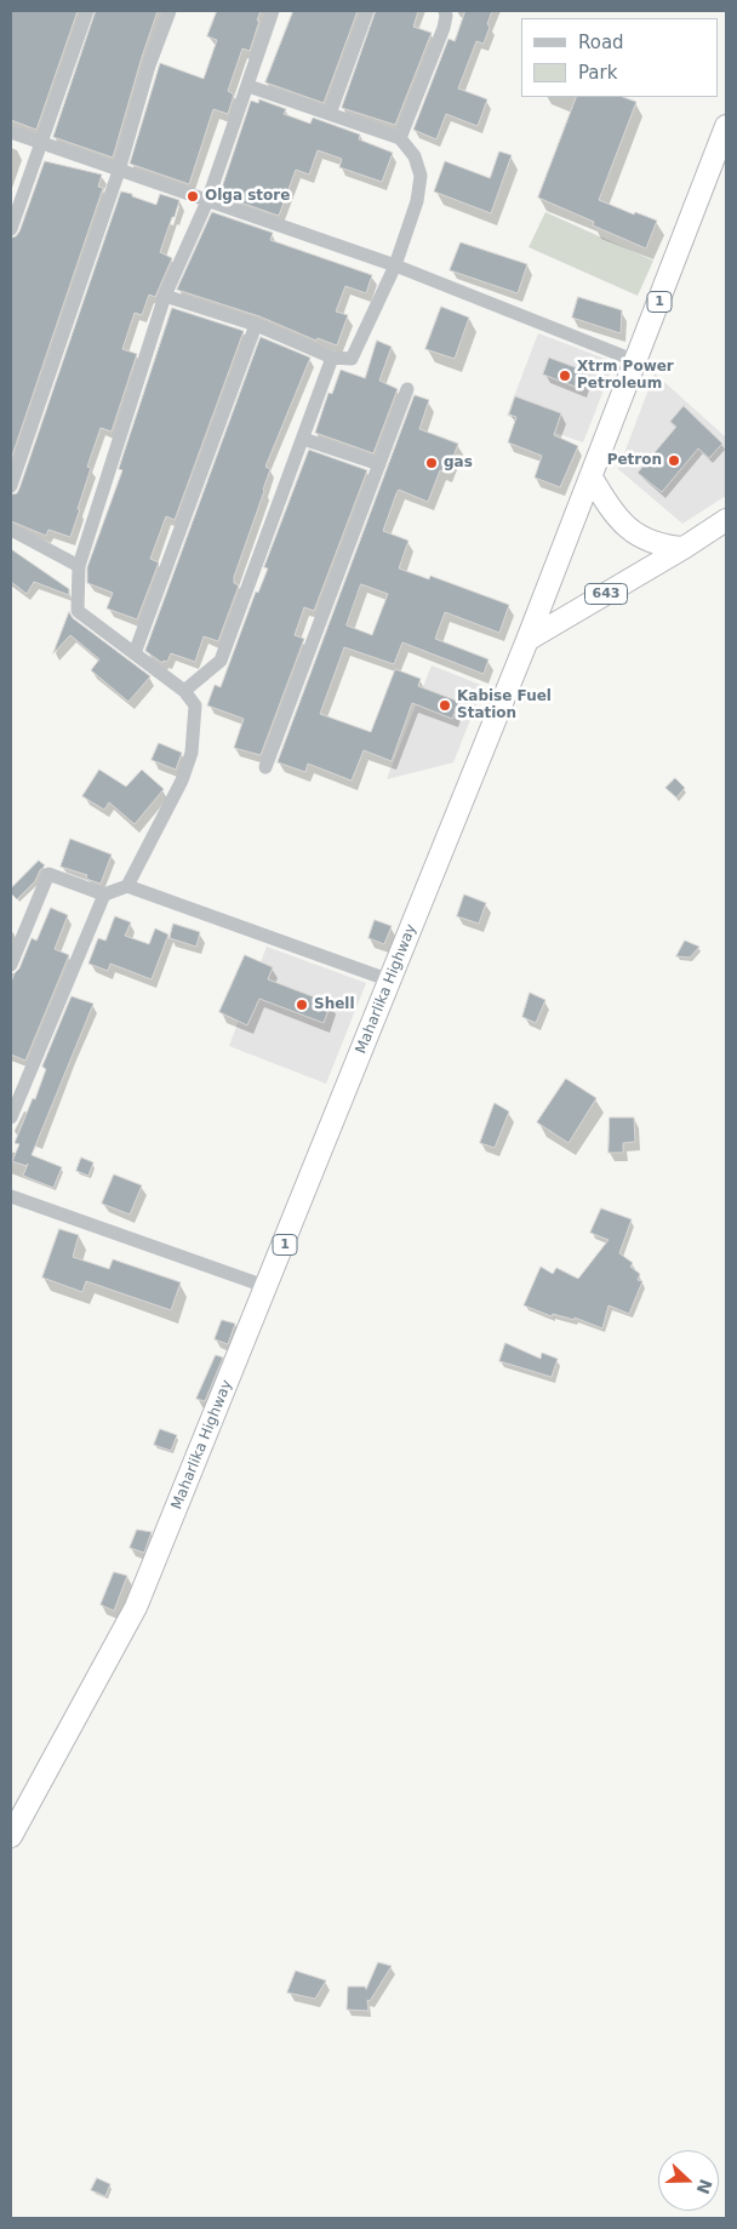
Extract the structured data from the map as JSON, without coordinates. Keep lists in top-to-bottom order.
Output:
{
  "streets": {
    "highway": ["1", "643", "Maharlika Highway"]
  },
  "crossings": [
    ["643", "Maharlika Highway"]
  ],
  "places": [
    "Olga store",
    "Xtrm Power Petroleum",
    "Petron",
    "gas",
    "Kabise Fuel Station",
    "Shell"
  ],
  "legend": ["Road", "Park"],
  "north": "right"
}
